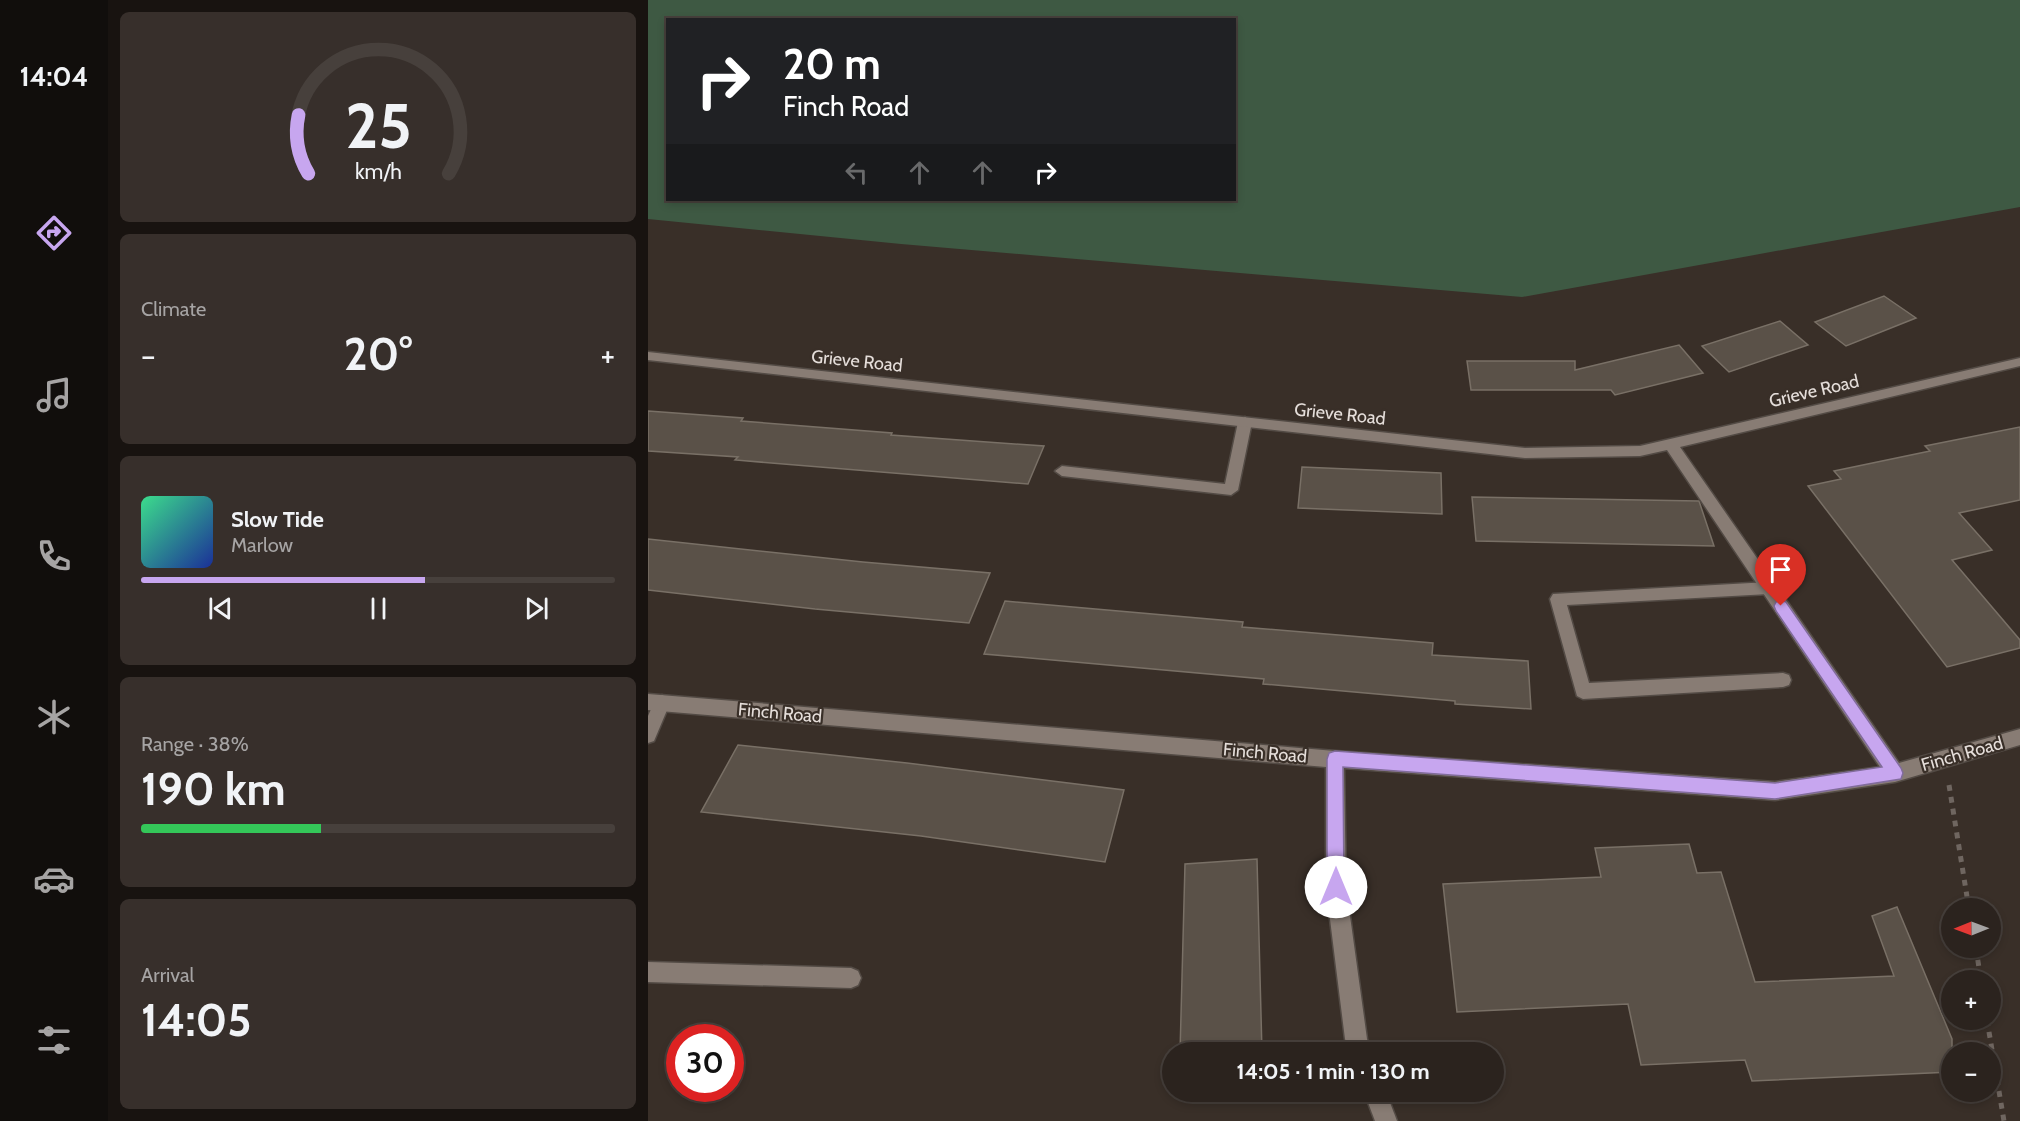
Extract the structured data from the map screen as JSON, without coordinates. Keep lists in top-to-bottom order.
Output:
{
  "streets": {
    "street": ["Grieve Road", "Finch Road"]
  },
  "north": "left",
  "page": {
    "tabs": "14:04",
    "turn": ["20 m", "Finch Road"],
    "tile": [
      "Climate",
      ["Range · 38%", "190 km"],
      ["Arrival", "14:05"]
    ],
    "heat": ["−", "20°", "+"],
    "song": ["Slow Tide", "Marlow"],
    "map_buttons": ["+", "−"],
    "limit": "30",
    "trip": "14:05 · 1 min · 130 m",
    "gauge": ["25", "km/h"]
  }
}
